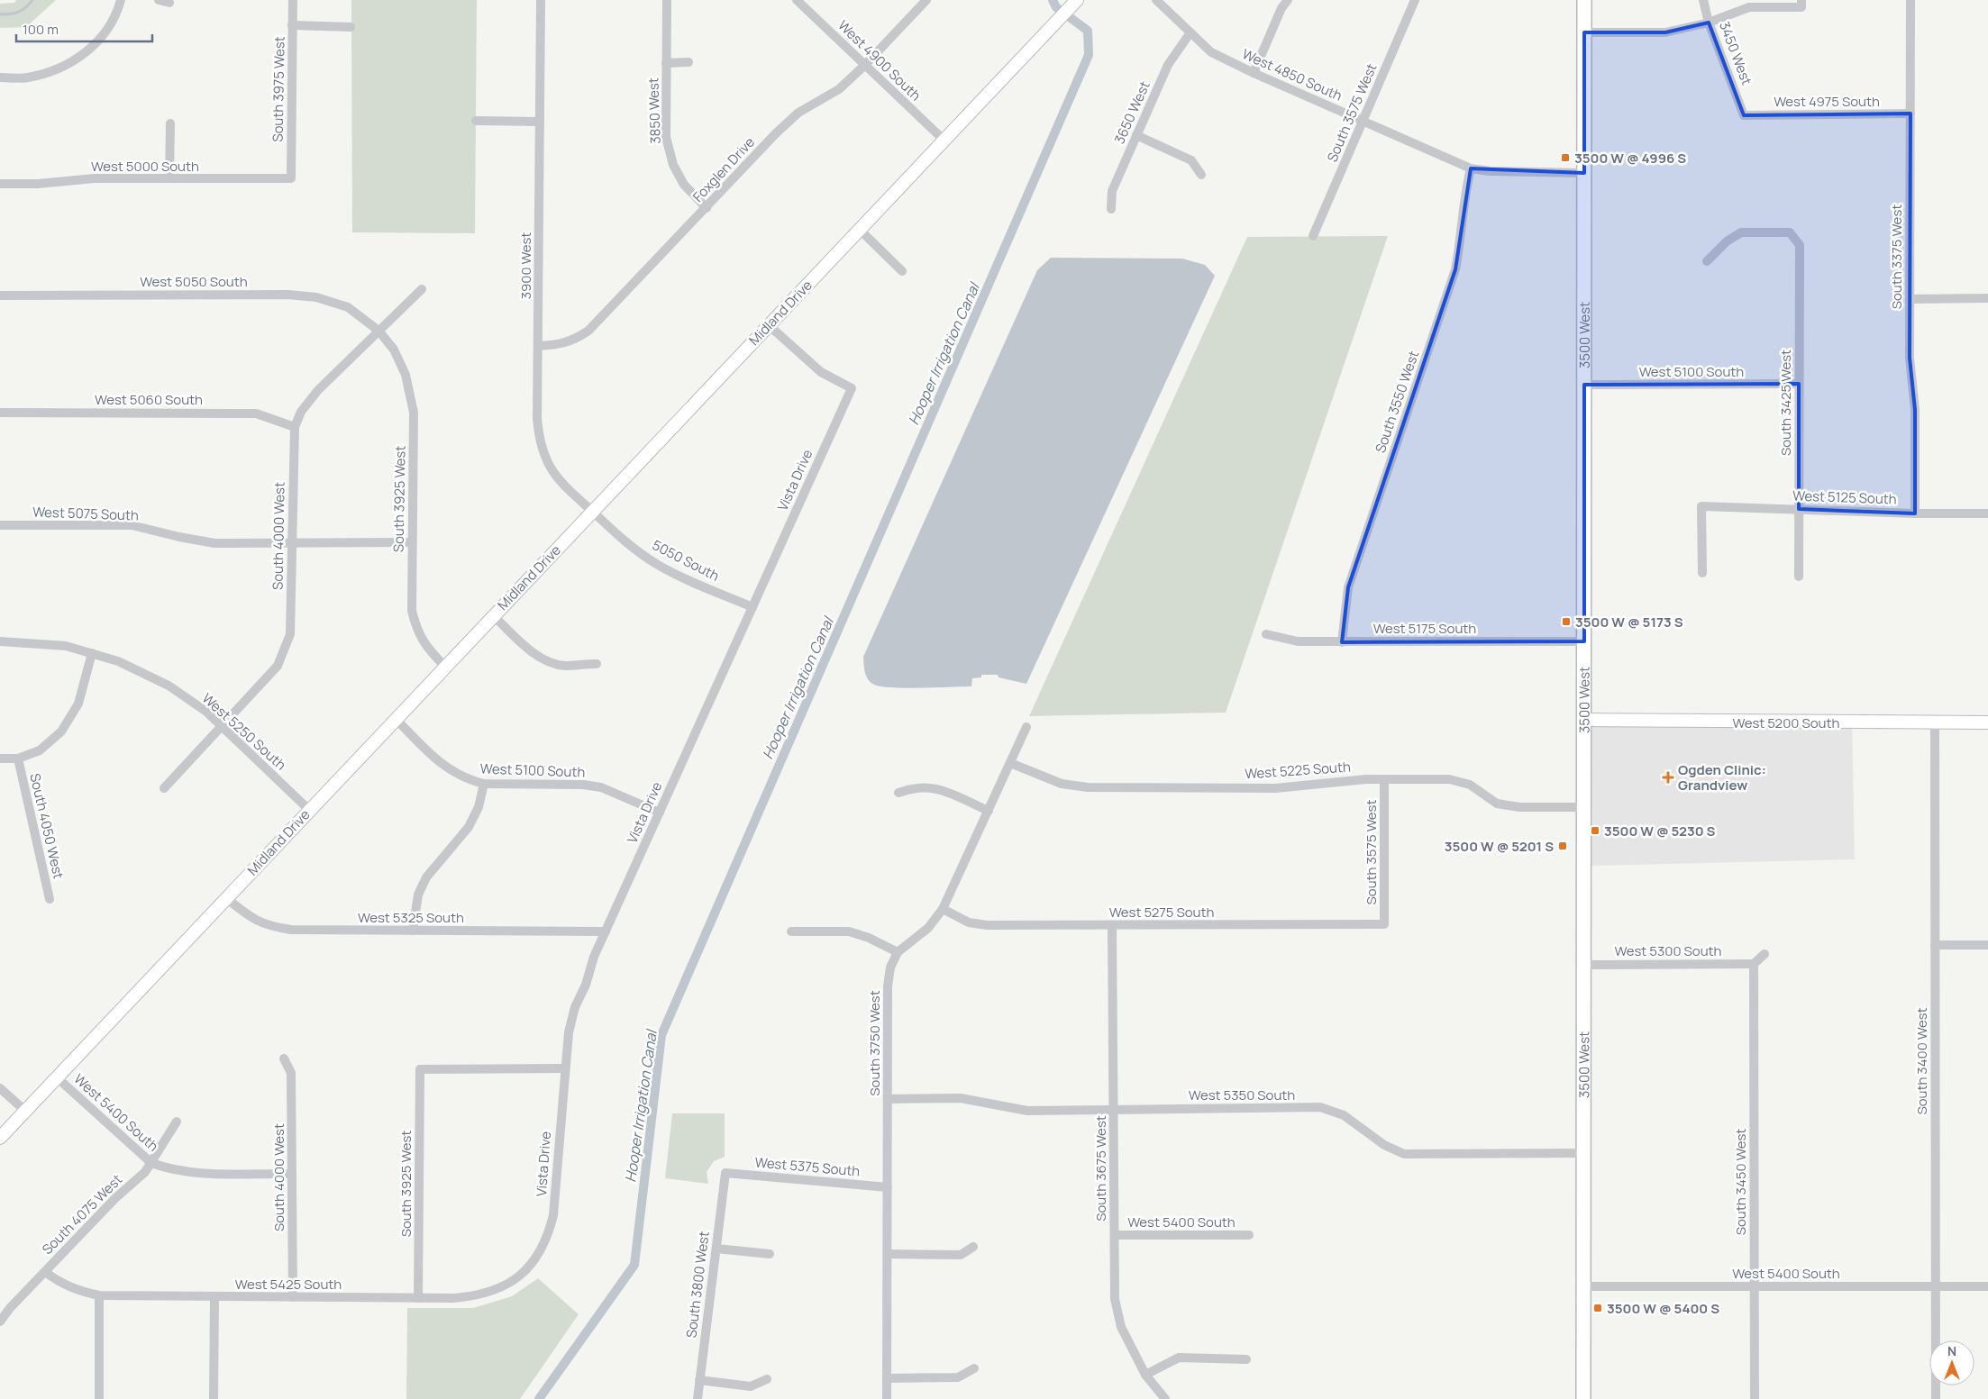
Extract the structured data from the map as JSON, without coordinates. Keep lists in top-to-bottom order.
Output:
{
  "streets": {
    "main road": ["3500 West"],
    "street": [
      "3450 West",
      "West 4900 South",
      "West 4850 South",
      "South 3975 West",
      "West 4975 South",
      "3850 West",
      "3650 West",
      "South 3575 West",
      "West 5000 South",
      "Foxglen Drive",
      "South 3375 West",
      "3900 West",
      "West 5050 South",
      "Midland Drive",
      "West 5100 South",
      "West 5060 South",
      "South 3550 West",
      "South 3425 West",
      "Vista Drive",
      "West 5125 South",
      "South 3925 West",
      "West 5075 South",
      "South 4000 West",
      "5050 South",
      "West 5175 South",
      "West 5200 South",
      "West 5250 South",
      "West 5225 South",
      "South 4050 West",
      "West 5275 South",
      "West 5325 South",
      "West 5300 South",
      "South 3750 West",
      "South 3400 West",
      "West 5350 South",
      "West 5400 South",
      "West 5375 South",
      "South 3675 West",
      "South 3450 West",
      "South 4075 West",
      "West 5425 South",
      "South 3800 West"
    ]
  },
  "crossings": [
    ["3450 West", "West 4975 South"],
    ["West 4900 South", "Foxglen Drive"],
    ["West 4900 South", "Midland Drive"],
    ["West 4850 South", "3650 West"],
    ["West 4850 South", "South 3575 West"],
    ["West 4850 South", "South 3550 West"],
    ["South 3975 West", "West 5000 South"],
    ["West 4975 South", "South 3375 West"],
    ["3850 West", "Foxglen Drive"],
    ["South 3575 West", "West 5225 South"],
    ["South 3575 West", "West 5275 South"],
    ["Foxglen Drive", "3900 West"],
    ["South 3375 West", "West 5125 South"],
    ["3900 West", "Midland Drive"],
    ["3900 West", "5050 South"],
    ["West 5050 South", "South 3925 West"],
    ["West 5050 South", "South 4000 West"],
    ["Midland Drive", "West 5100 South"],
    ["Midland Drive", "Vista Drive"],
    ["Midland Drive", "South 3925 West"],
    ["Midland Drive", "5050 South"],
    ["Midland Drive", "West 5250 South"],
    ["Midland Drive", "West 5325 South"],
    ["Midland Drive", "West 5400 South"],
    ["3500 West", "West 5100 South"],
    ["3500 West", "West 5175 South"],
    ["3500 West", "West 5200 South"],
    ["3500 West", "West 5225 South"],
    ["3500 West", "West 5300 South"],
    ["3500 West", "West 5350 South"],
    ["3500 West", "West 5400 South"],
    ["West 5100 South", "South 3425 West"],
    ["West 5100 South", "Vista Drive"],
    ["West 5060 South", "South 4000 West"],
    ["South 3550 West", "West 5175 South"],
    ["South 3425 West", "West 5125 South"],
    ["Vista Drive", "South 3925 West"],
    ["Vista Drive", "5050 South"],
    ["Vista Drive", "West 5325 South"],
    ["Vista Drive", "West 5425 South"],
    ["South 3925 West", "West 5075 South"],
    ["South 3925 West", "South 4000 West"],
    ["South 3925 West", "West 5425 South"],
    ["West 5075 South", "South 4000 West"],
    ["South 4000 West", "West 5250 South"],
    ["South 4000 West", "West 5400 South"],
    ["South 4000 West", "West 5425 South"],
    ["West 5200 South", "South 3400 West"],
    ["West 5275 South", "South 3675 West"],
    ["West 5300 South", "South 3450 West"],
    ["South 3750 West", "West 5350 South"],
    ["South 3750 West", "West 5375 South"],
    ["South 3400 West", "West 5400 South"],
    ["West 5350 South", "South 3675 West"],
    ["West 5400 South", "South 3675 West"],
    ["West 5400 South", "South 3450 West"],
    ["West 5400 South", "South 4075 West"],
    ["West 5375 South", "South 3800 West"],
    ["South 4075 West", "West 5425 South"]
  ],
  "water": ["Hooper Irrigation Canal"],
  "places": {
    "transit": [
      "3500 W @ 4996 S",
      "3500 W @ 5173 S",
      "3500 W @ 5230 S",
      "3500 W @ 5201 S",
      "3500 W @ 5400 S"
    ],
    "health": ["Ogden Clinic: Grandview"]
  },
  "scale_bar": "100 m",
  "north": "top"
}
